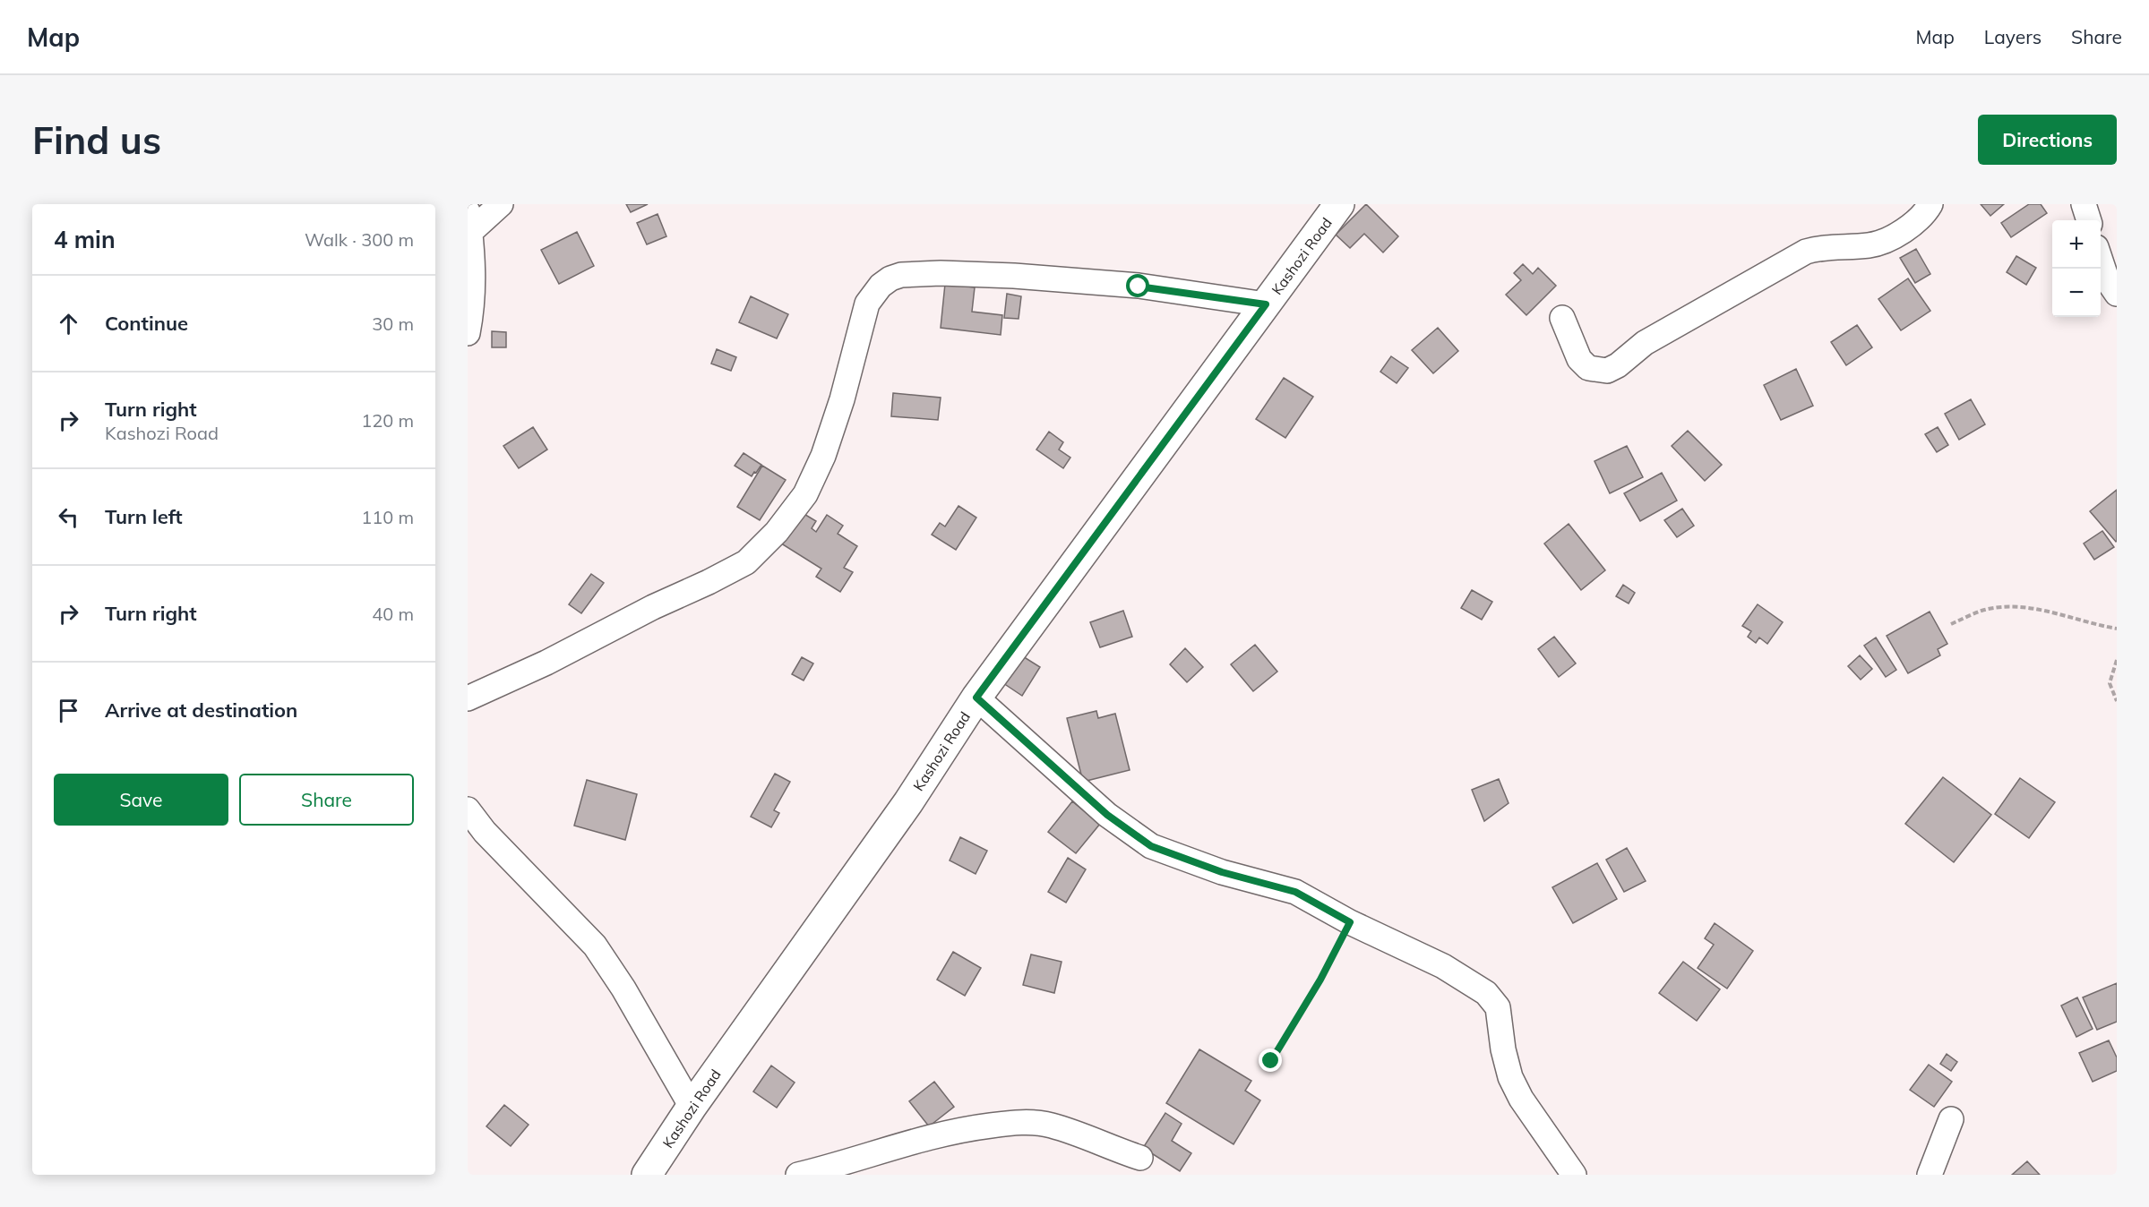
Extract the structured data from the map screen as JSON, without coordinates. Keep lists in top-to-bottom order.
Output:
{
  "streets": {
    "main road": ["Kashozi Road"]
  },
  "page": {
    "header": "Map",
    "nav": ["Map", "Layers", "Share"],
    "buttons": [
      "Directions",
      ["Save", "Share"]
    ],
    "title": "Find us",
    "heading": ["4 min", "Walk · 300 m"],
    "map_buttons": ["+", "−"],
    "list": [
      ["Continue", "30 m"],
      ["Turn right", "Kashozi Road", "120 m"],
      ["Turn left", "110 m"],
      ["Turn right", "40 m"],
      "Arrive at destination"
    ]
  }
}
